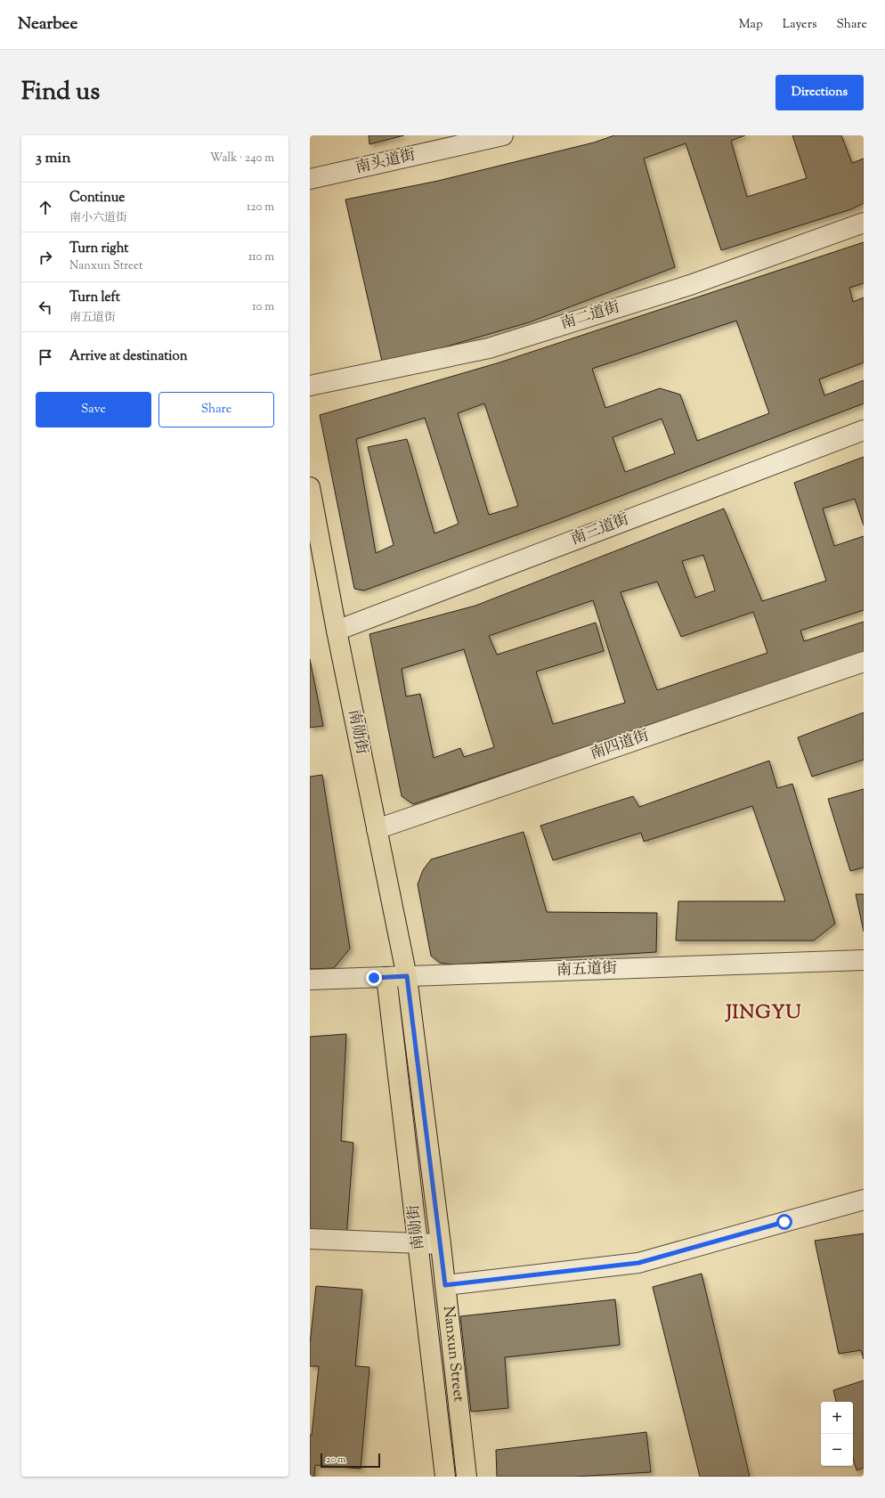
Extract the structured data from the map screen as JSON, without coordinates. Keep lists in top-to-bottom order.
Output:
{
  "streets": {
    "main road": ["南勋街", "Nanxun Street"],
    "street": [
      "南头道街",
      "南二道街",
      "南三道街",
      "南四道街",
      "南五道街"
    ]
  },
  "crossings": [
    ["南三道街", "南勋街"],
    ["南勋街", "南四道街"],
    ["南勋街", "南五道街"],
    ["南勋街", "Nanxun Street"],
    ["南五道街", "Nanxun Street"]
  ],
  "districts": ["JINGYU"],
  "scale_bar": "20 m",
  "page": {
    "header": "Nearbee",
    "nav": ["Map", "Layers", "Share"],
    "title": "Find us",
    "buttons": [
      "Directions",
      ["Save", "Share"]
    ],
    "heading": ["3 min", "Walk · 240 m"],
    "list": [
      ["Continue", "南小六道街", "120 m"],
      ["Turn right", "Nanxun Street", "110 m"],
      ["Turn left", "南五道街", "10 m"],
      "Arrive at destination"
    ],
    "map_buttons": ["+", "−"],
    "scale": "20 m"
  }
}
